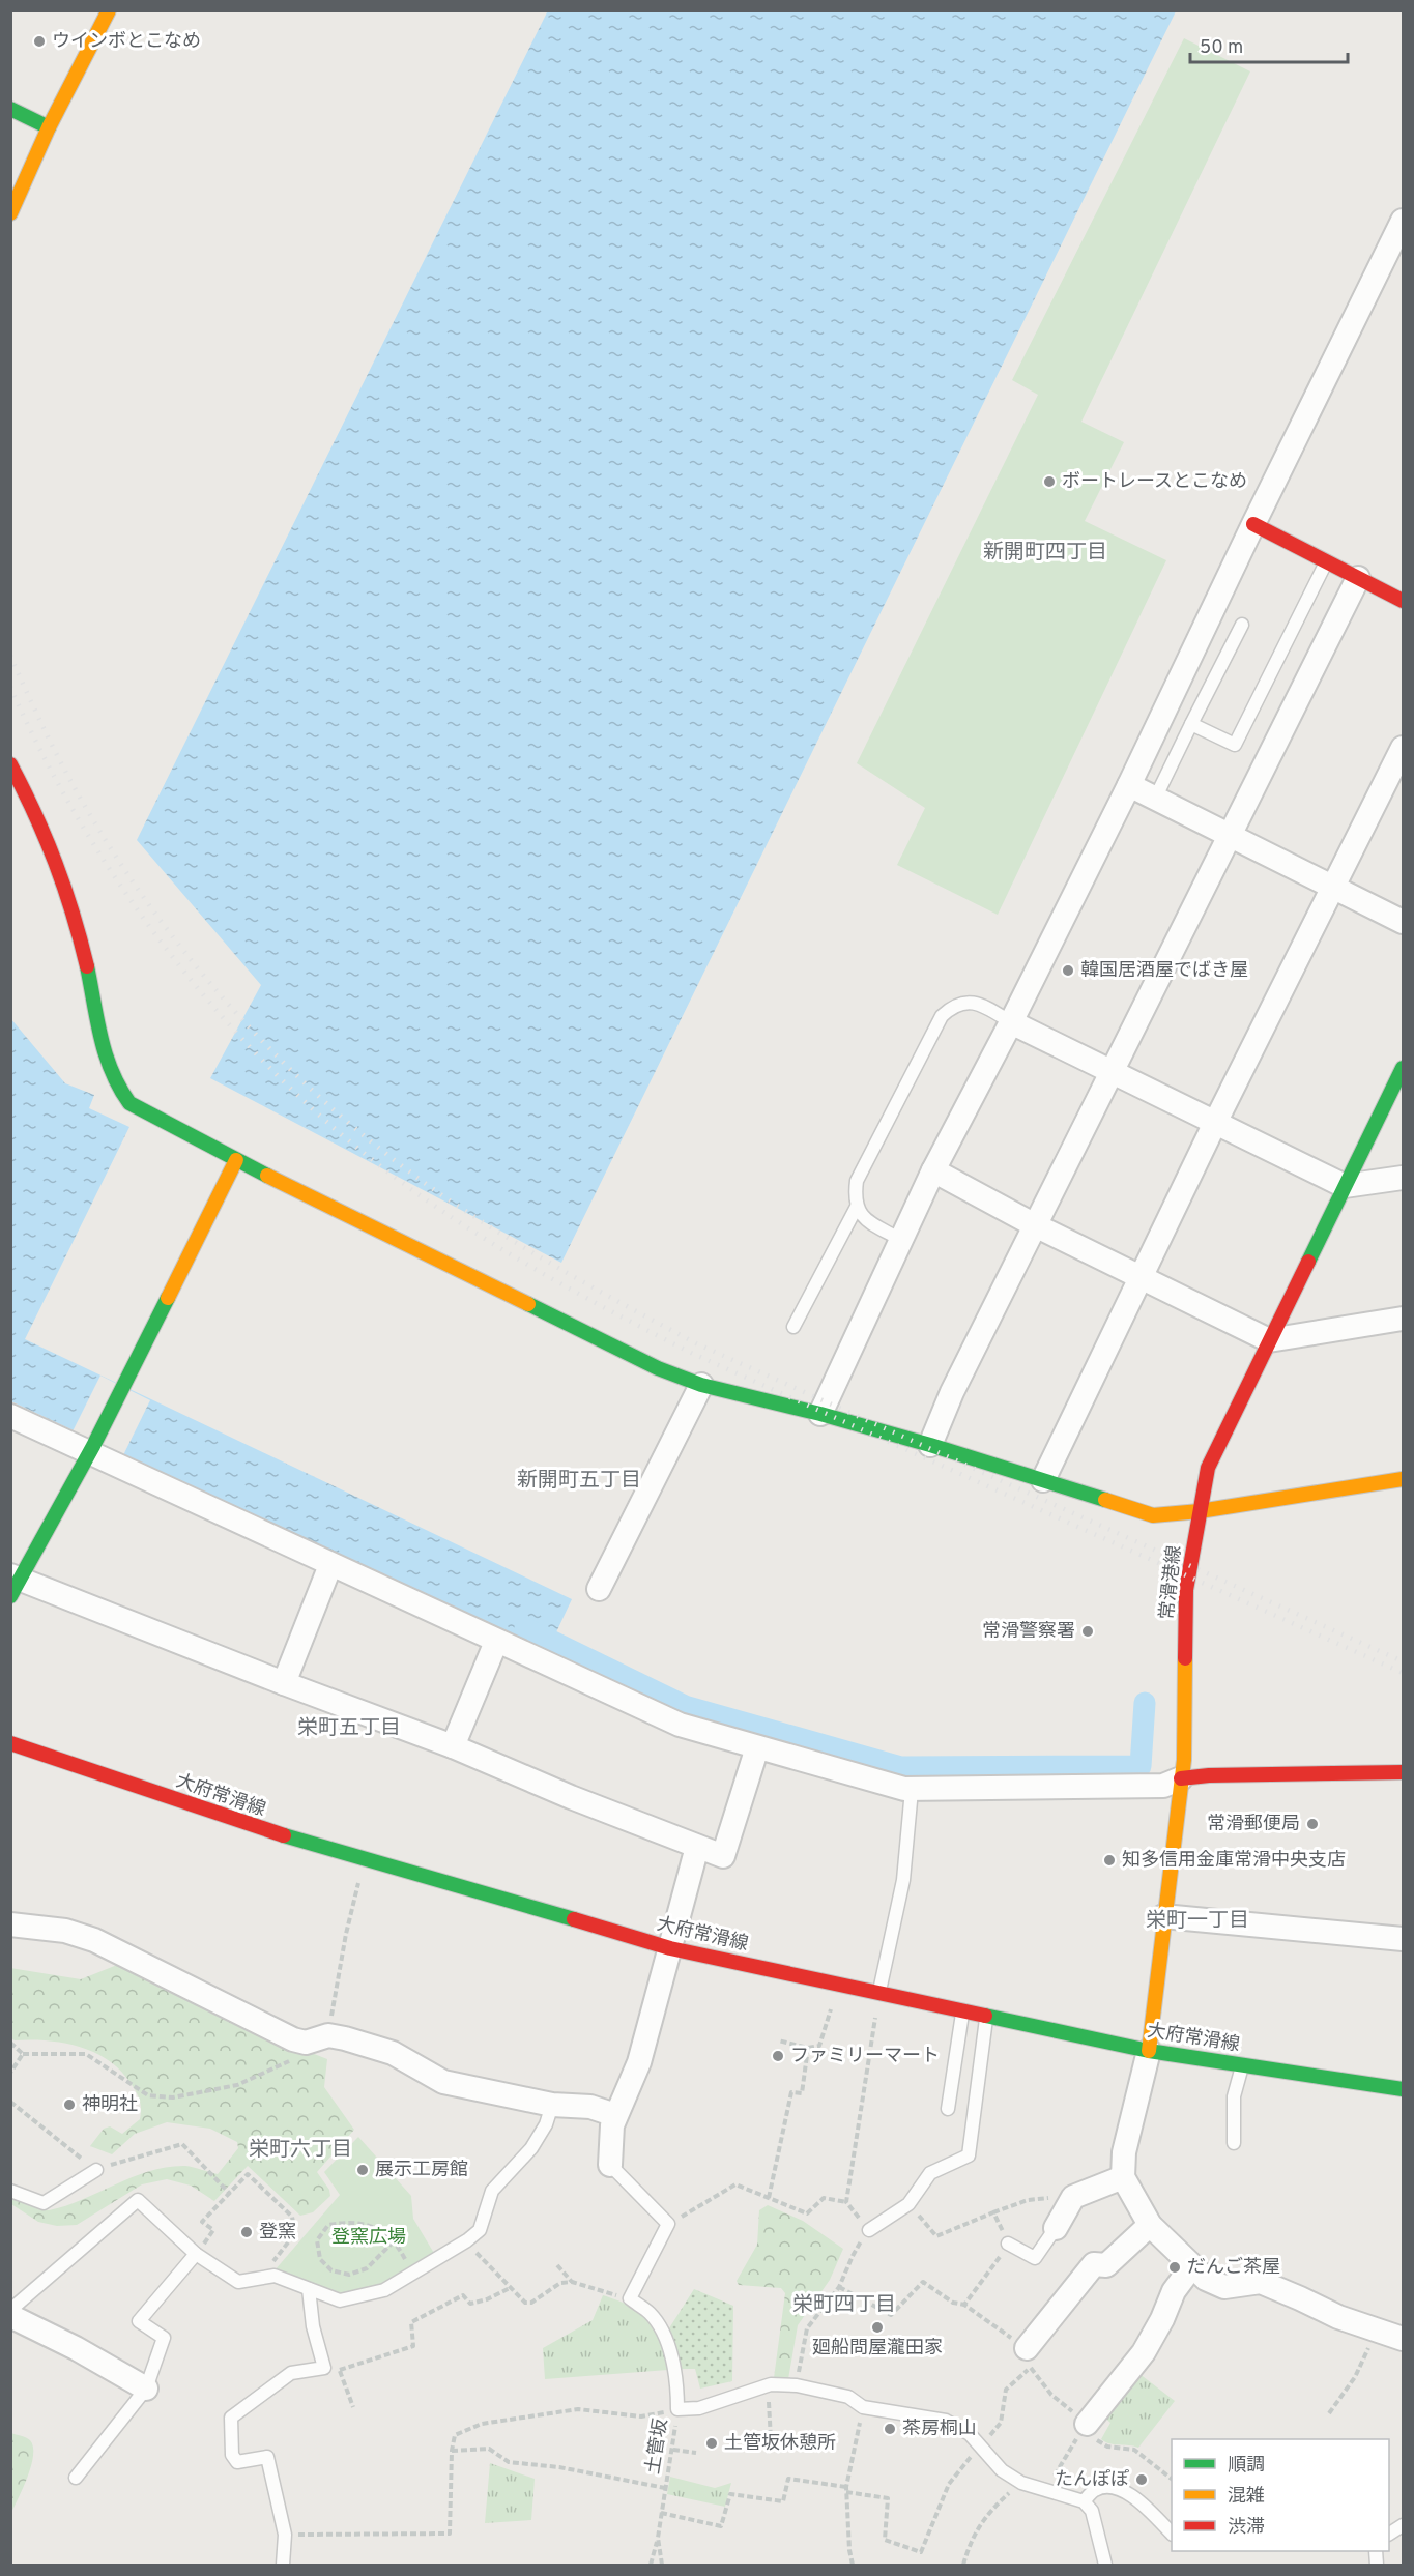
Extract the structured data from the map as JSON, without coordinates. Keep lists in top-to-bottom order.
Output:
{
  "streets": {
    "street": ["常滑港線", "大府常滑線"],
    "path": ["土管坂"]
  },
  "crossings": [
    ["常滑港線", "大府常滑線"]
  ],
  "districts": [
    "新開町四丁目",
    "新開町五丁目",
    "栄町五丁目",
    "栄町一丁目",
    "栄町六丁目",
    "栄町四丁目"
  ],
  "parks": ["登窯広場"],
  "places": [
    "ウインボとこなめ",
    "ボートレースとこなめ",
    "韓国居酒屋でばき屋",
    "常滑警察署",
    "常滑郵便局",
    "知多信用金庫常滑中央支店",
    "ファミリーマート",
    "神明社",
    "展示工房館",
    "登窯",
    "だんご茶屋",
    "廻船問屋瀧田家",
    "茶房桐山",
    "土管坂休憩所",
    "たんぽぽ"
  ],
  "legend": ["順調", "混雑", "渋滞"],
  "scale_bar": "50 m"
}
